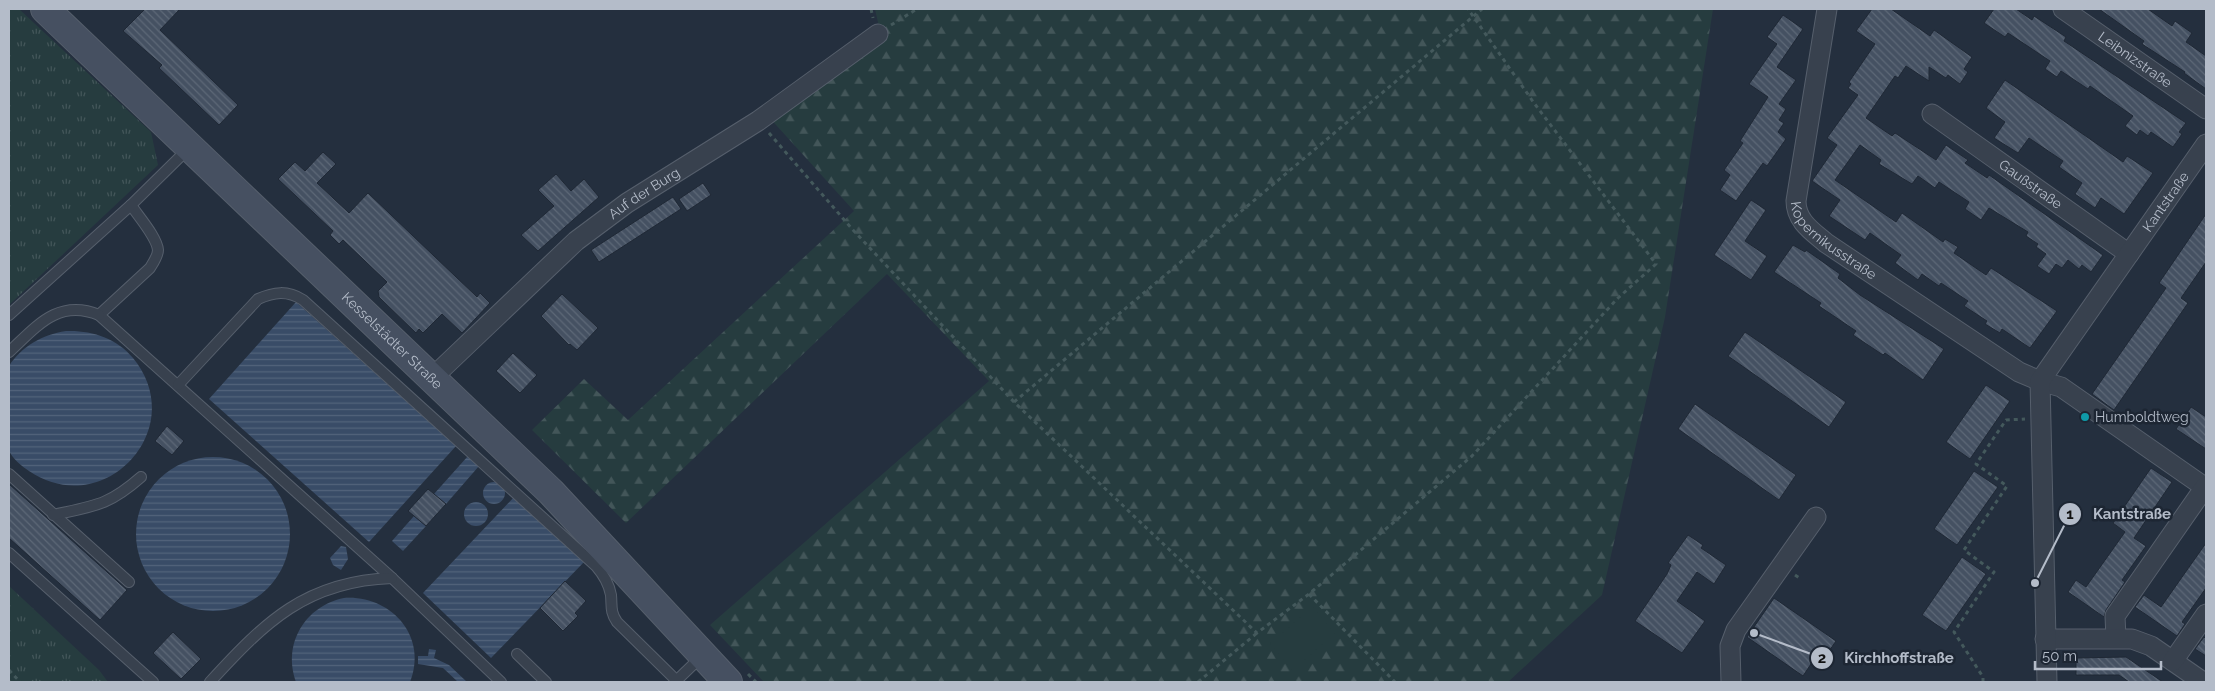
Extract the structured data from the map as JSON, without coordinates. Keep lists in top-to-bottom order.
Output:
{
  "streets": {
    "main road": ["Kesselstädter Straße"],
    "street": [
      "Leibnizstraße",
      "Gaußstraße",
      "Auf der Burg",
      "Kantstraße",
      "Kopernikusstraße"
    ]
  },
  "crossings": [
    ["Gaußstraße", "Kantstraße"],
    ["Auf der Burg", "Kesselstädter Straße"],
    ["Kantstraße", "Kopernikusstraße"]
  ],
  "places": ["Humboldtweg", "Kantstraße", "Kirchhoffstraße"],
  "scale_bar": "50 m"
}
